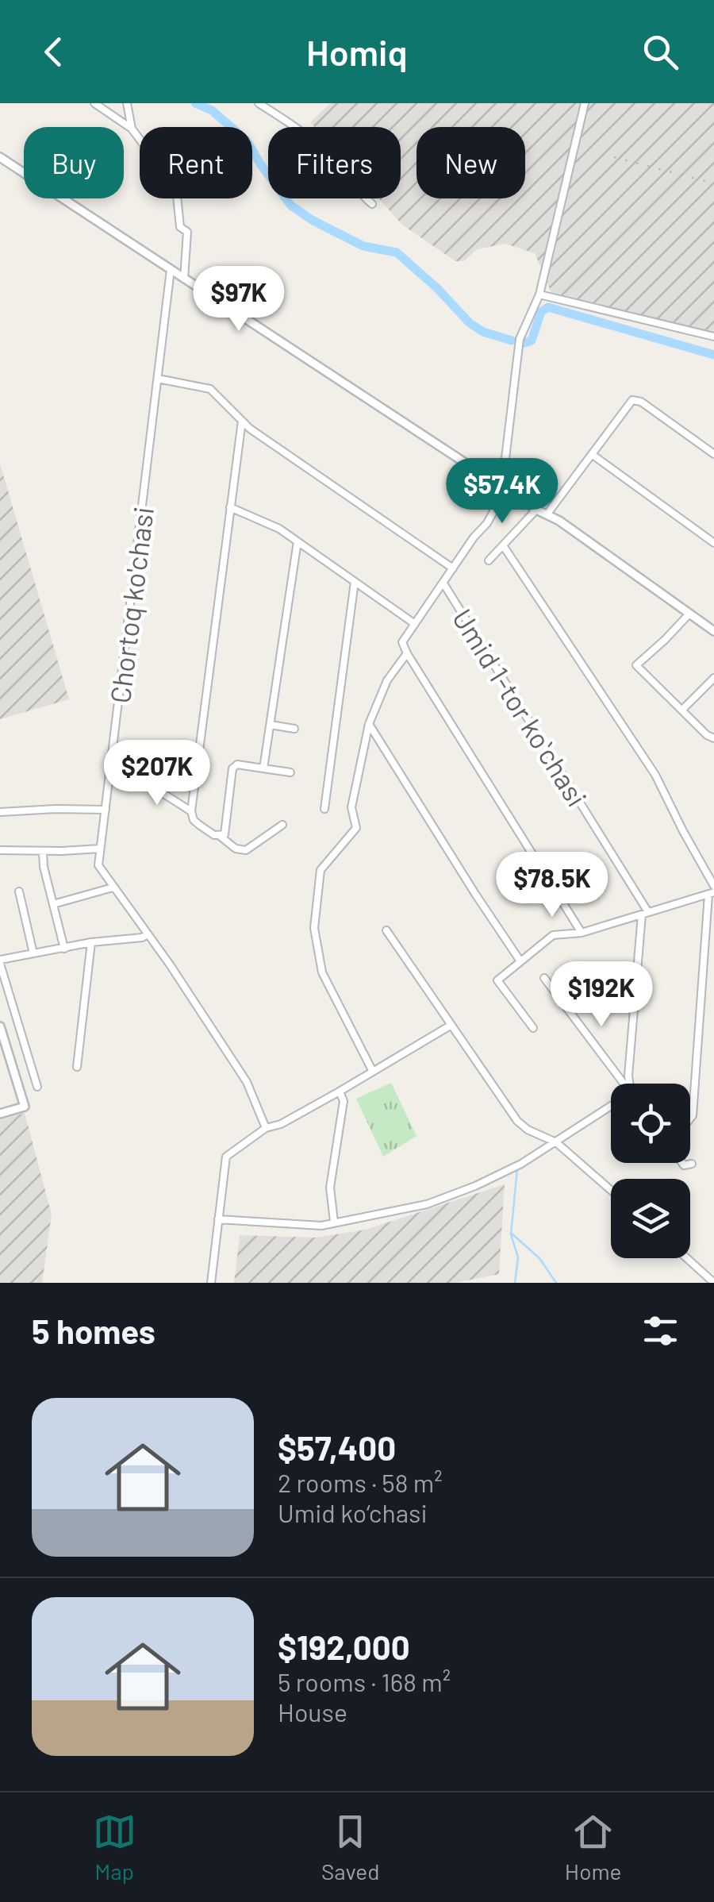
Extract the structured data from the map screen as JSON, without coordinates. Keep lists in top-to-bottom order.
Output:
{
  "streets": {
    "street": ["Chortoq ko'chasi", "Umid 1-tor koʻchasi"]
  },
  "page": {
    "header": "Homiq",
    "chip": [
      "Buy",
      "Rent",
      "Filters",
      "New"
    ],
    "price": [
      "$97K",
      "$57.4K",
      "$207K",
      "$78.5K",
      "$192K"
    ],
    "heading": "5 homes",
    "list": [
      {
        "name": "$57,400",
        "note": "2 rooms · 58 m² · Umid ko‘chasi"
      },
      {
        "name": "$192,000",
        "note": "5 rooms · 168 m² · House"
      }
    ],
    "tabs": ["Map", "Saved", "Home"]
  }
}
